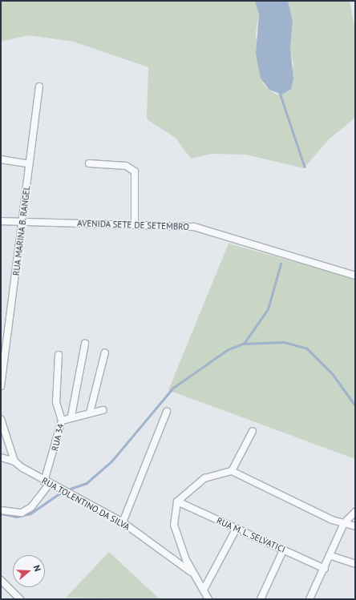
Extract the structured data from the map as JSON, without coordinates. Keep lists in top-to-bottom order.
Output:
{
  "streets": {
    "street": [
      "AVENIDA SETE DE SETEMBRO",
      "RUA MARINA B. RANGEL",
      "RUA 34",
      "RUA TOLENTINO DA SILVA",
      "RUA M. L. SELVATICI"
    ]
  },
  "crossings": [
    ["AVENIDA SETE DE SETEMBRO", "RUA MARINA B. RANGEL"],
    ["RUA 34", "RUA TOLENTINO DA SILVA"]
  ],
  "north": "right"
}
